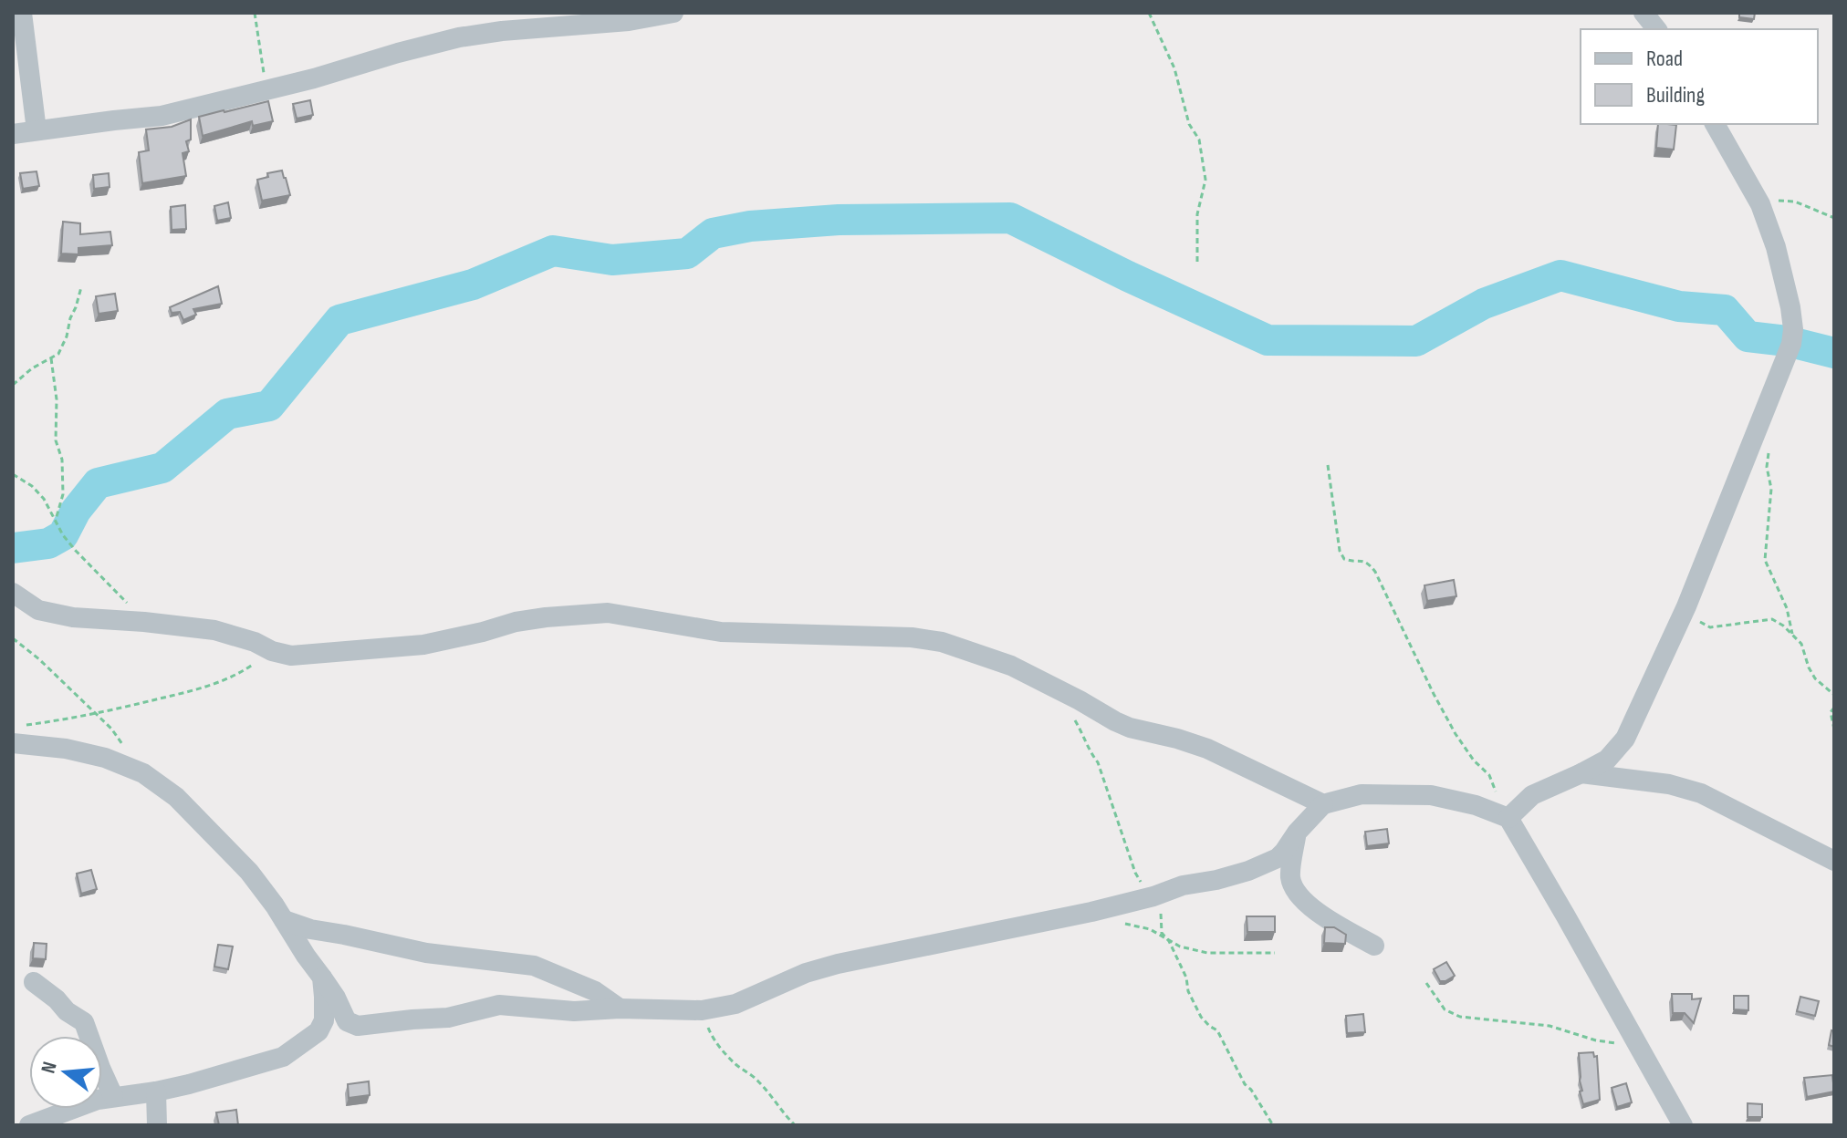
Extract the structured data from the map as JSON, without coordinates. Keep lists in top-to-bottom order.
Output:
{
  "legend": ["Road", "Building"],
  "north": "left"
}
